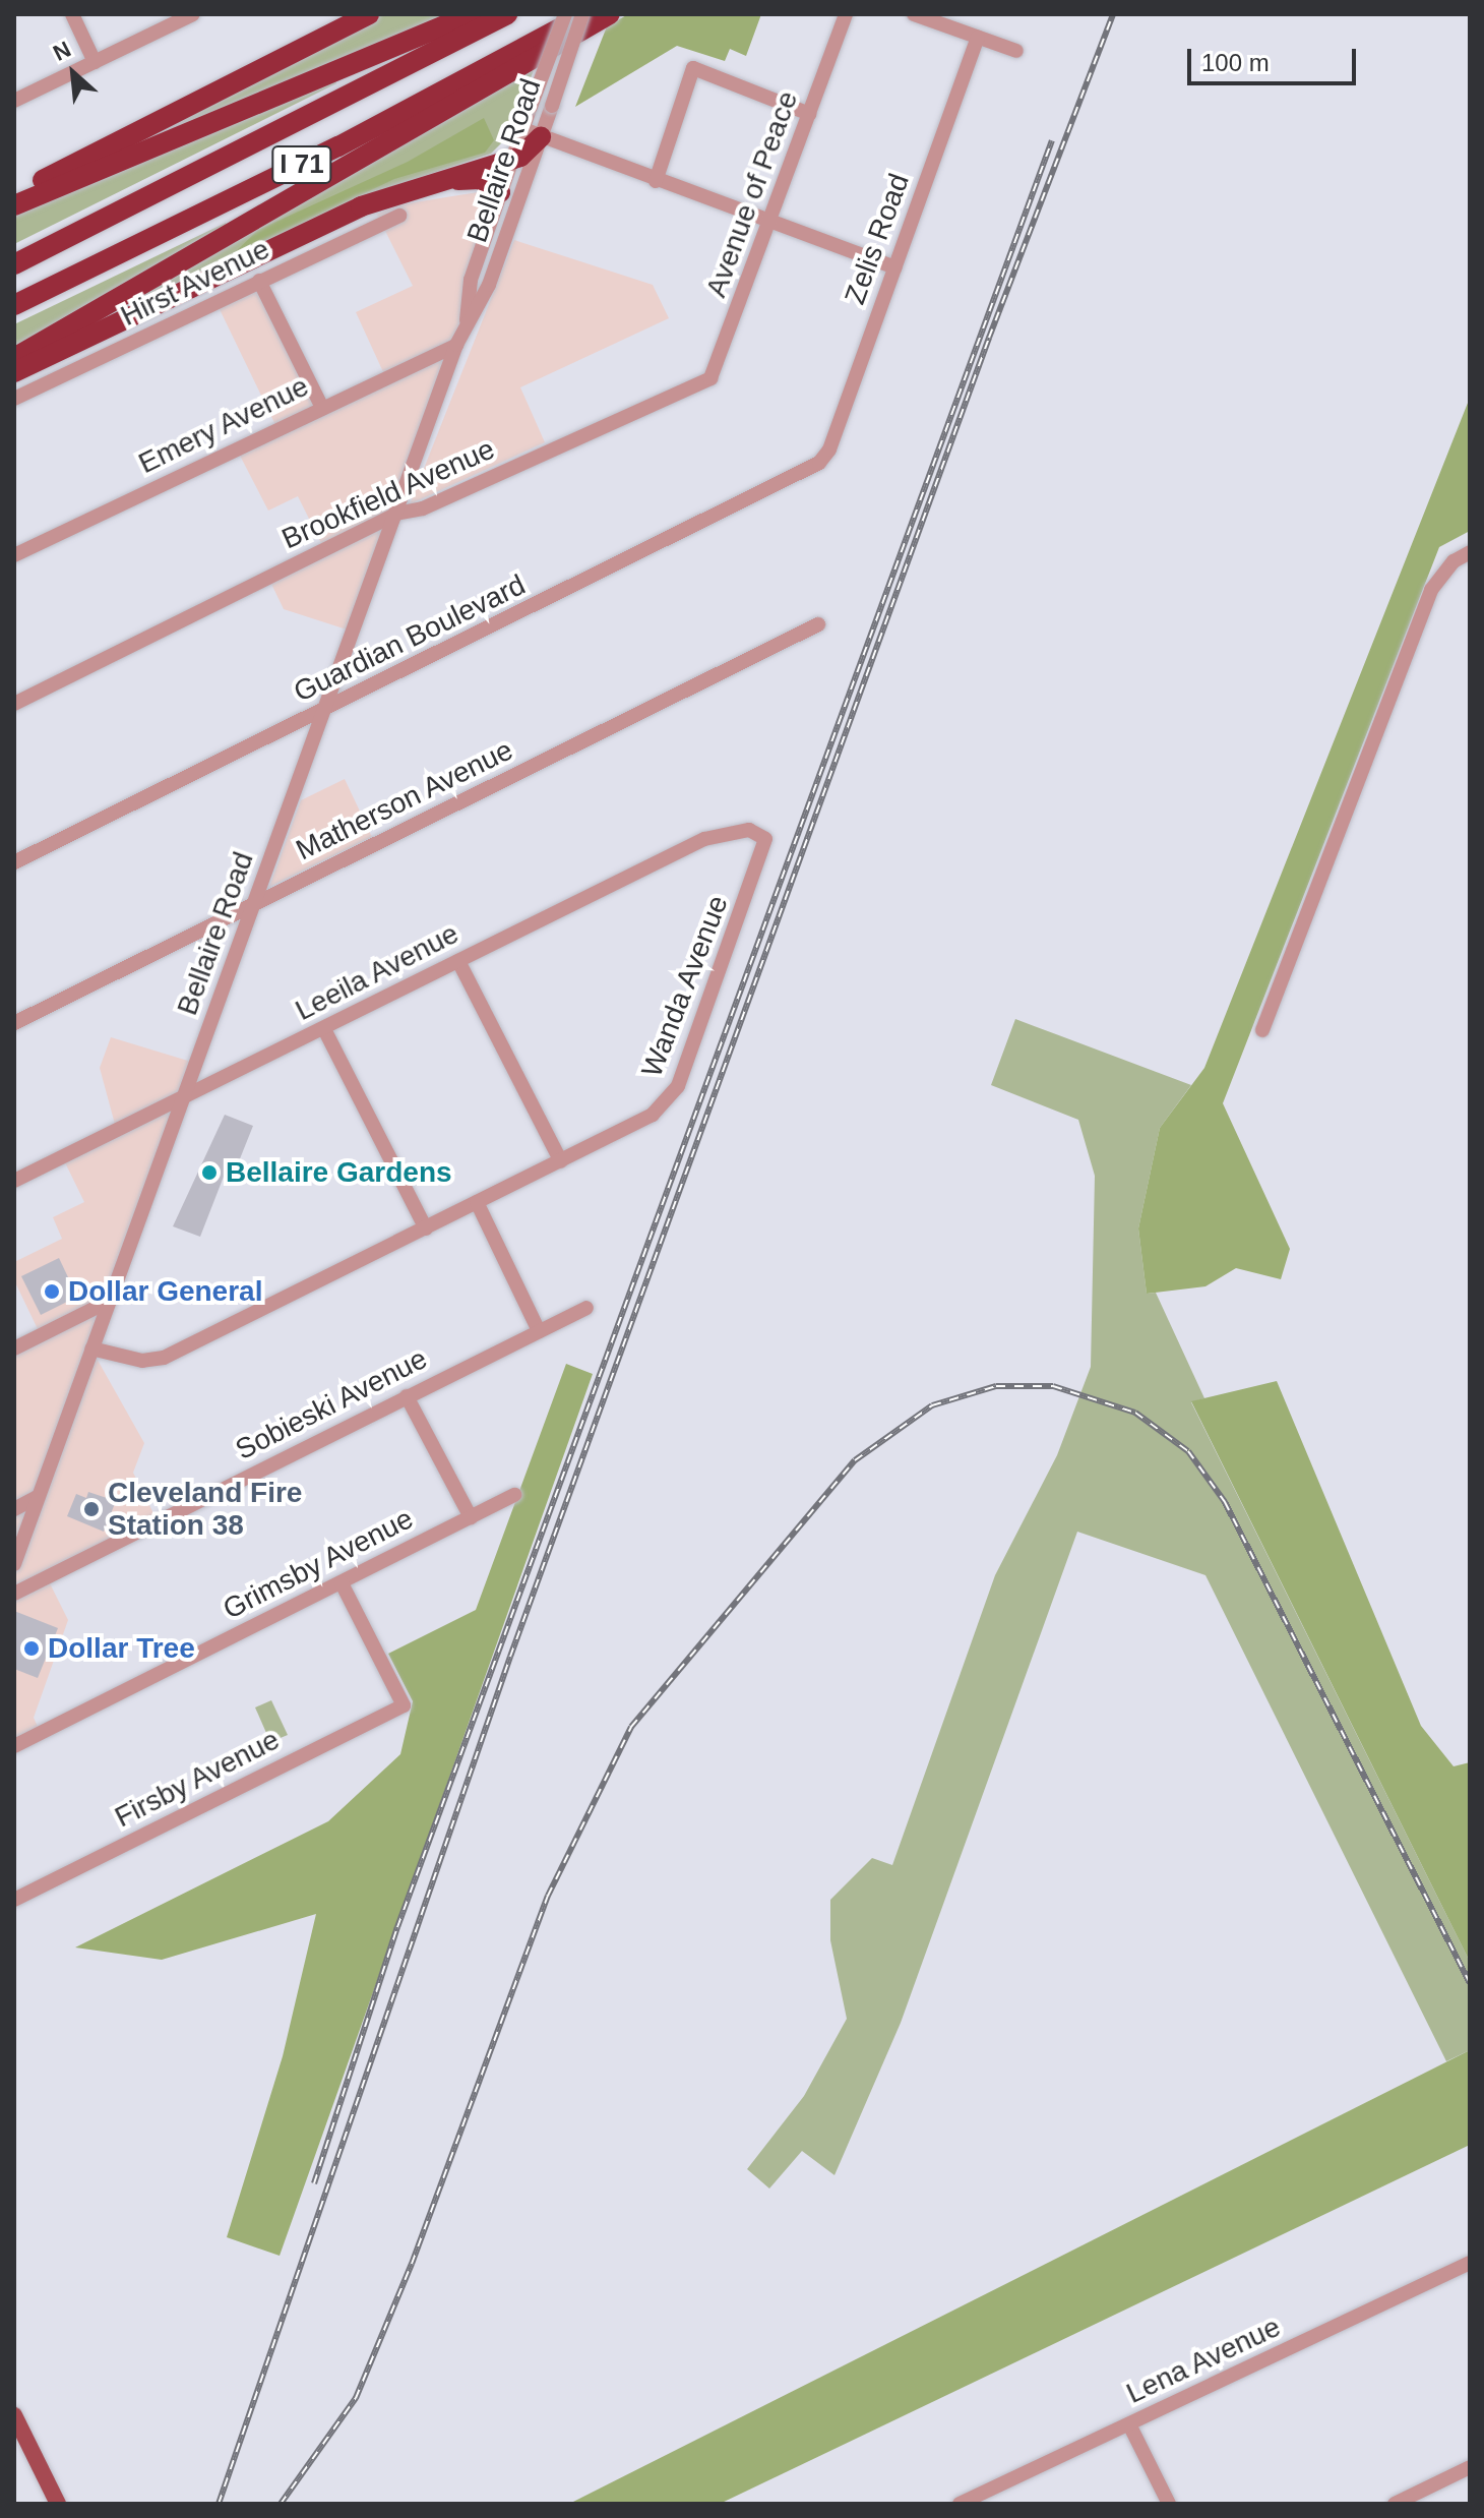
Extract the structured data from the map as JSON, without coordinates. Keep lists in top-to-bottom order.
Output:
{
  "streets": {
    "highway": ["I 71"],
    "street": [
      "Bellaire Road",
      "Avenue of Peace",
      "Zelis Road",
      "Hirst Avenue",
      "Emery Avenue",
      "Brookfield Avenue",
      "Guardian Boulevard",
      "Matherson Avenue",
      "Leeila Avenue",
      "Wanda Avenue",
      "Sobieski Avenue",
      "Grimsby Avenue",
      "Firsby Avenue",
      "Lena Avenue"
    ]
  },
  "crossings": [
    ["Bellaire Road", "I 71"],
    ["Bellaire Road", "Emery Avenue"],
    ["Bellaire Road", "Brookfield Avenue"],
    ["Bellaire Road", "Guardian Boulevard"],
    ["Bellaire Road", "Matherson Avenue"],
    ["Bellaire Road", "Leeila Avenue"],
    ["Bellaire Road", "Wanda Avenue"],
    ["Avenue of Peace", "Brookfield Avenue"],
    ["Zelis Road", "Guardian Boulevard"],
    ["Leeila Avenue", "Wanda Avenue"],
    ["Grimsby Avenue", "Firsby Avenue"]
  ],
  "places": [
    "Bellaire Gardens",
    "Dollar General",
    "Cleveland Fire Station 38",
    "Dollar Tree"
  ],
  "scale_bar": "100 m",
  "north": "top left"
}
